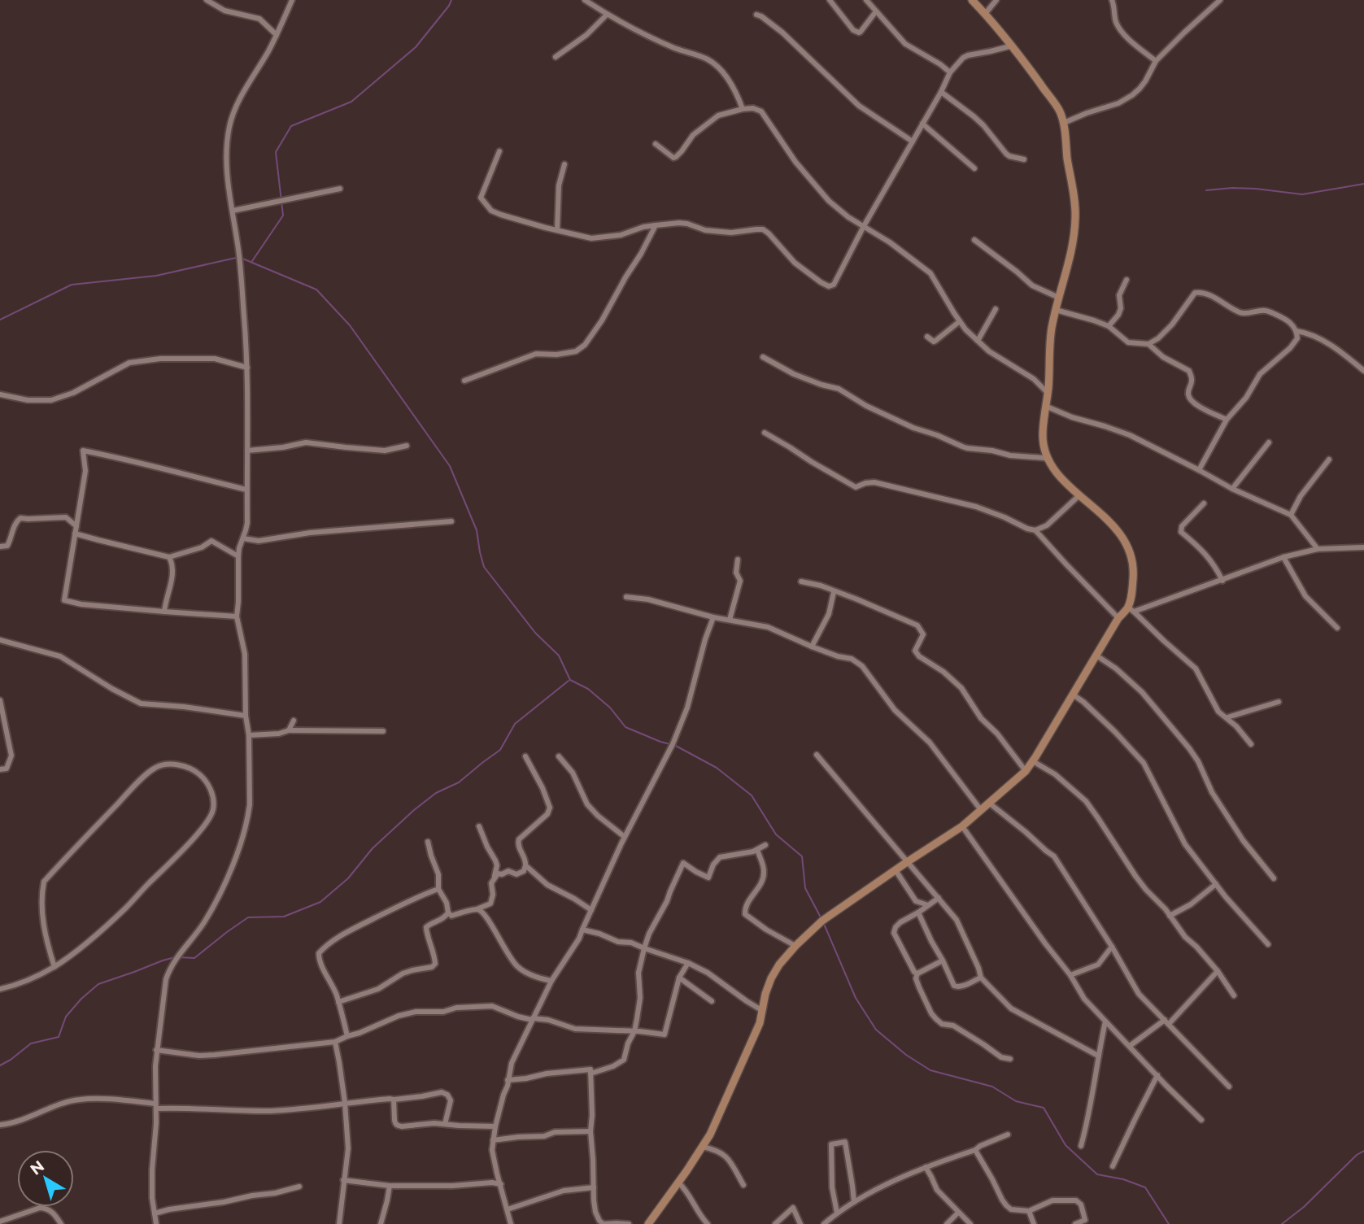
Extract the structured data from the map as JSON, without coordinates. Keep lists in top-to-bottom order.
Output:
{
  "north": "top left"
}
